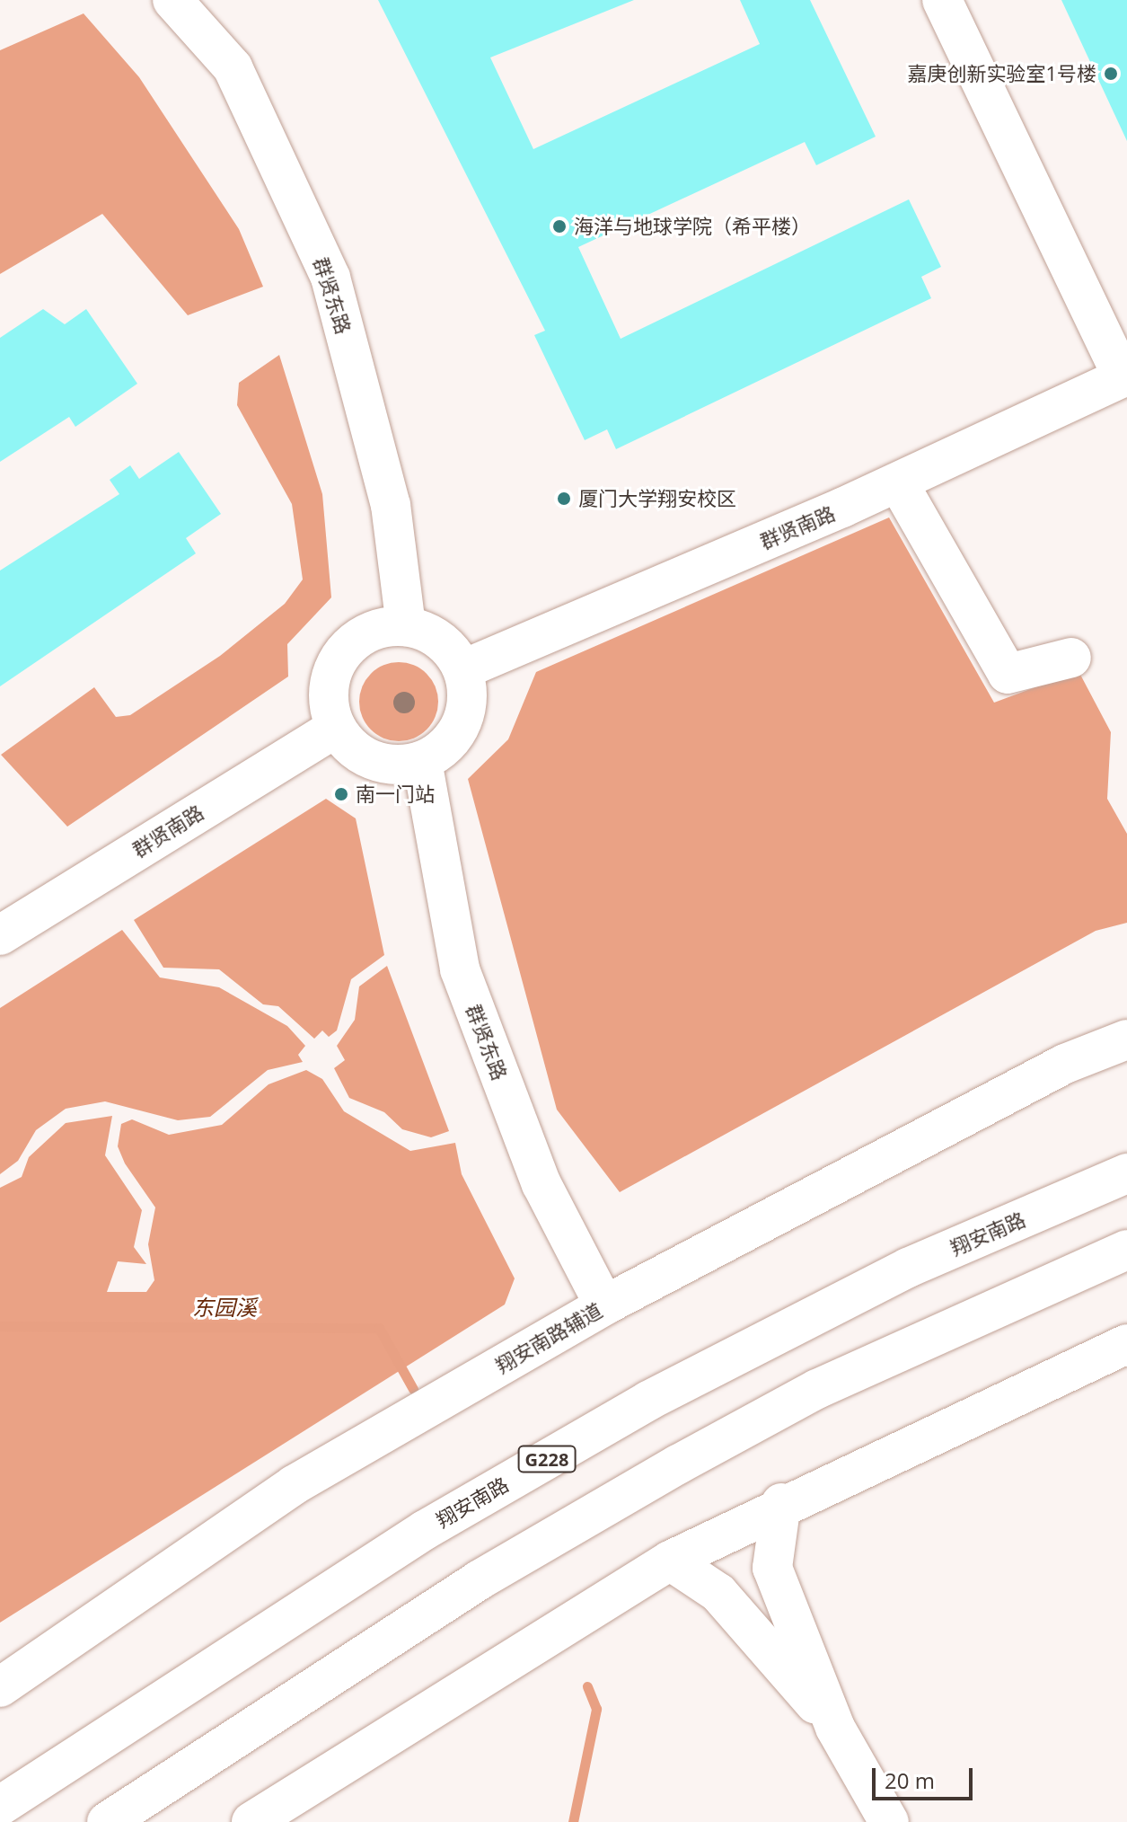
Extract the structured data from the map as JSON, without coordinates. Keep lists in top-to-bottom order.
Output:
{
  "streets": {
    "main road": [
      "群贤东路",
      "群贤南路",
      "翔安南路",
      "翔安南路辅道",
      "G228"
    ]
  },
  "crossings": [
    ["群贤东路", "群贤南路"],
    ["群贤东路", "翔安南路辅道"]
  ],
  "water": ["东园溪"],
  "places": [
    "嘉庚创新实验室1号楼",
    "海洋与地球学院（希平楼）",
    "厦门大学翔安校区",
    "南一门站"
  ],
  "scale_bar": "20 m"
}
